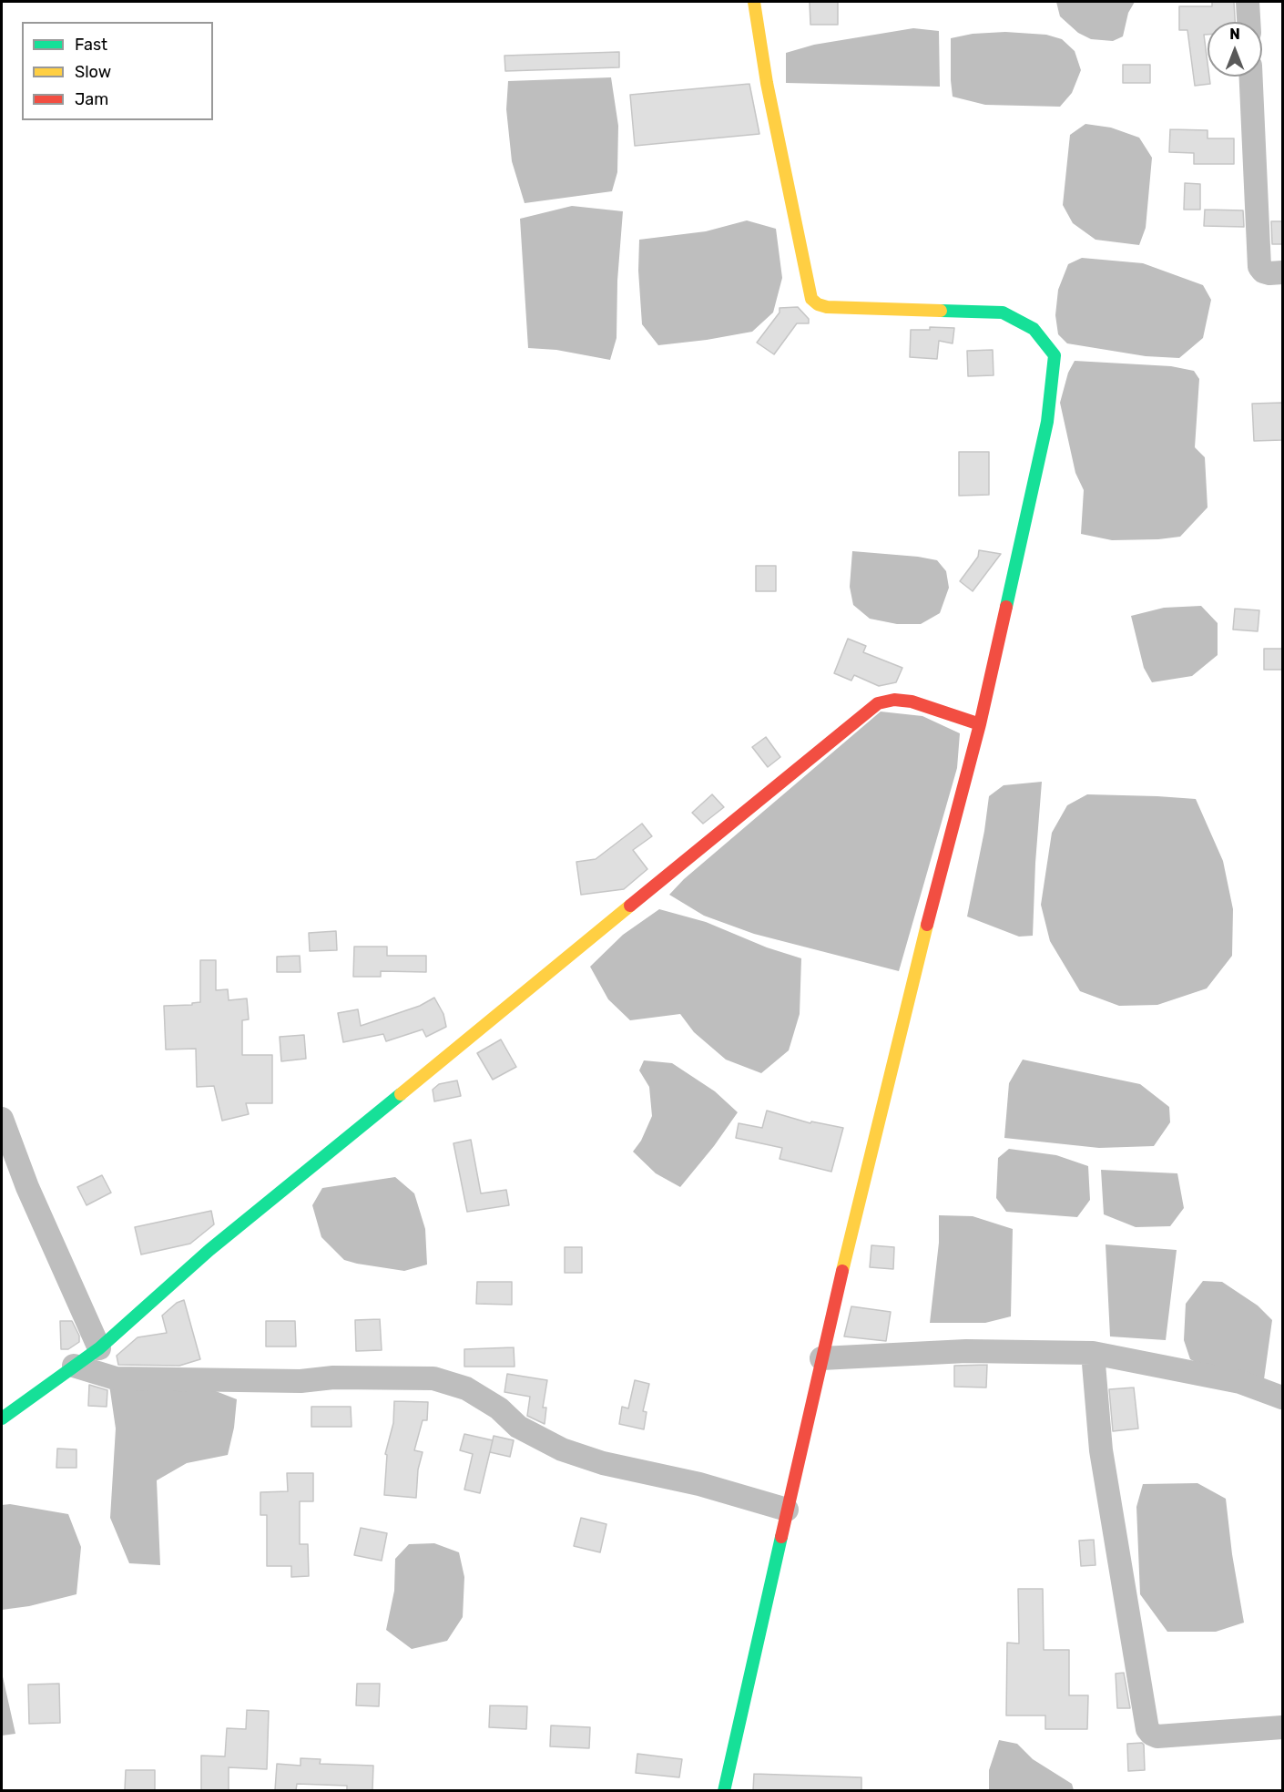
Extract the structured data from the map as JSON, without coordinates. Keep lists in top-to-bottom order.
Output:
{
  "legend": ["Fast", "Slow", "Jam"],
  "north": "top"
}
